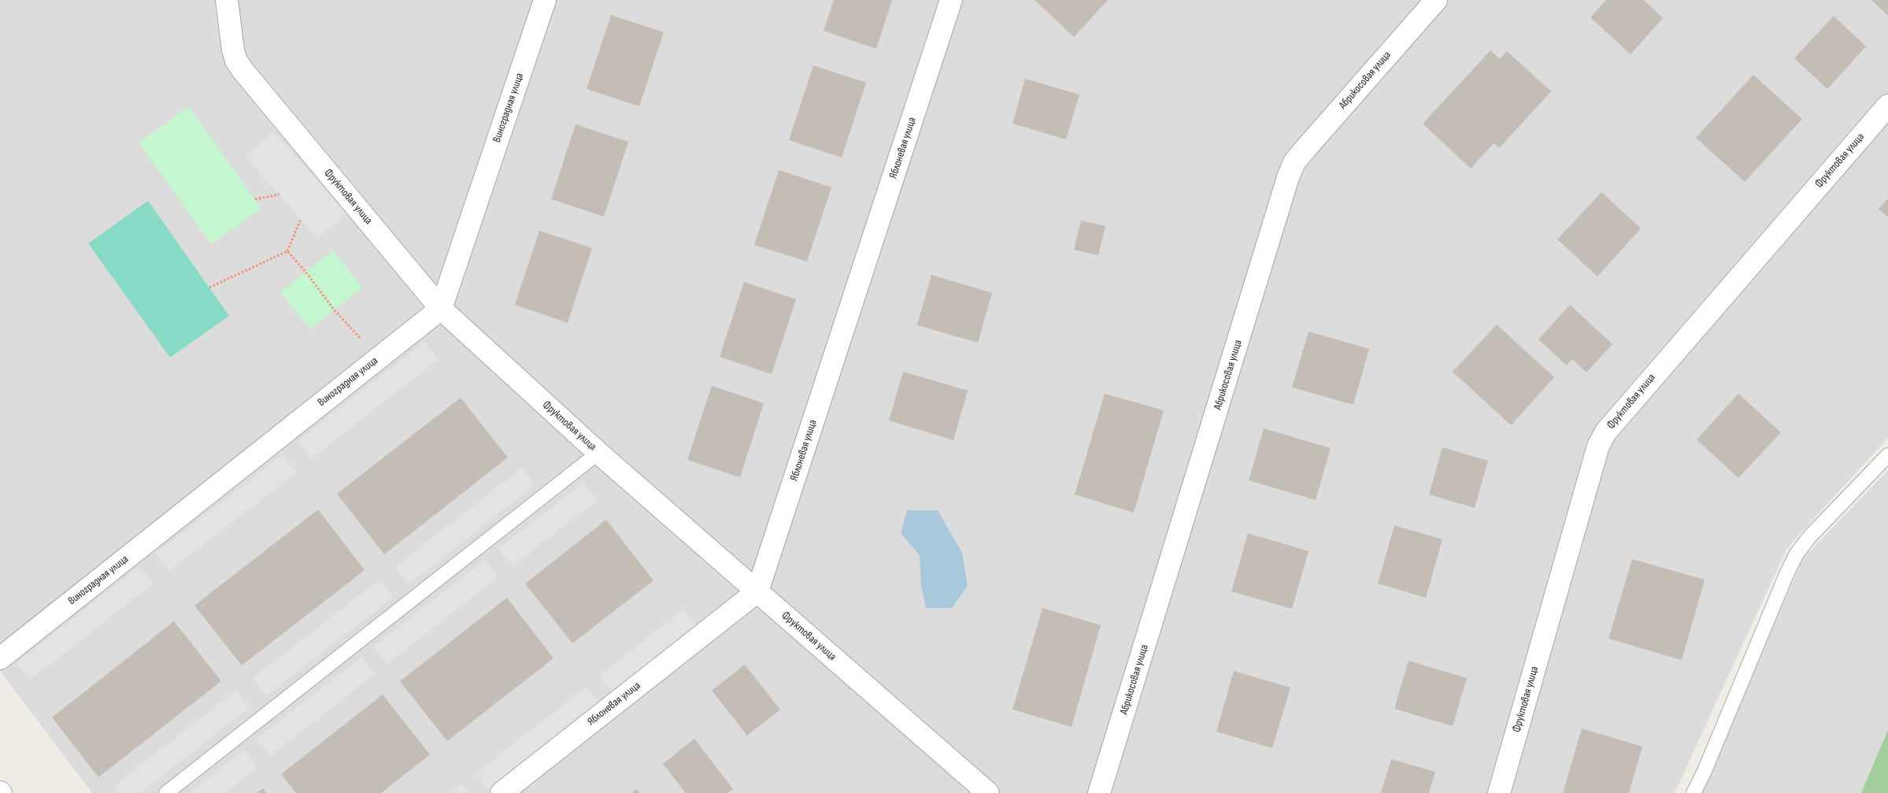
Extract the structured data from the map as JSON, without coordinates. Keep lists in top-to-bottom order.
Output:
{
  "streets": {
    "street": [
      "Абрикосовая улица",
      "Виноградная улица",
      "Яблоневая улица",
      "Фруктовая улица"
    ]
  },
  "crossings": [
    ["Виноградная улица", "Фруктовая улица"],
    ["Яблоневая улица", "Фруктовая улица"]
  ]
}
